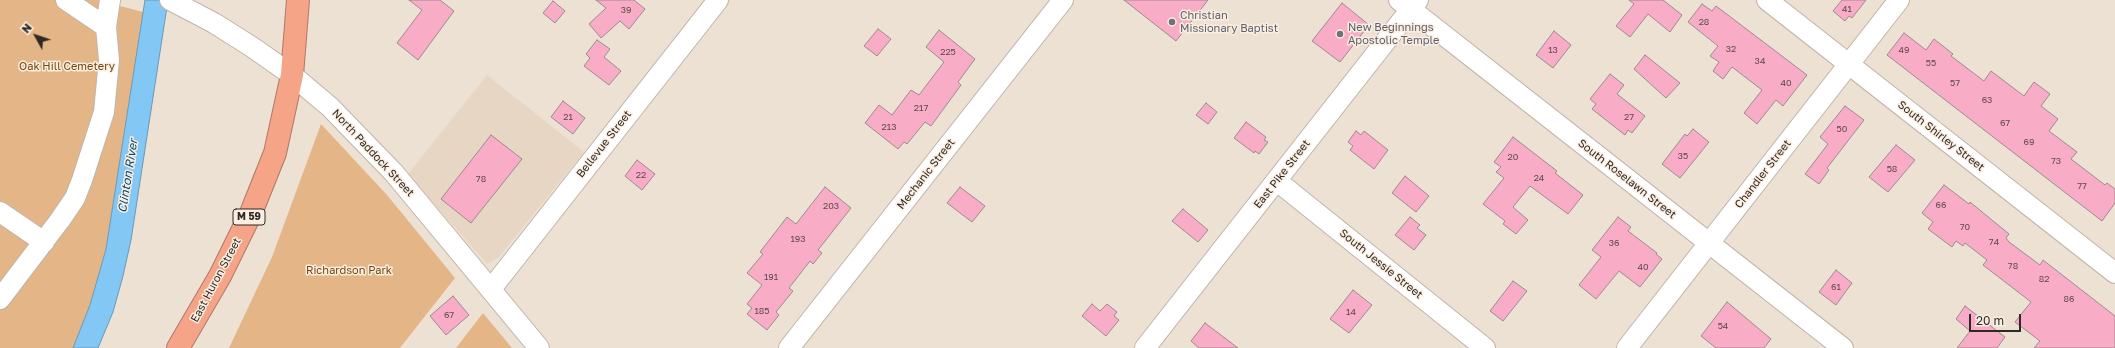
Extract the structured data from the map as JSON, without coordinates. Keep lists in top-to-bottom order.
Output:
{
  "streets": {
    "highway": ["M 59", "East Huron Street"],
    "street": [
      "South Shirley Street",
      "Bellevue Street",
      "North Paddock Street",
      "Mechanic Street",
      "East Pike Street",
      "Chandler Street",
      "South Roselawn Street",
      "South Jessie Street"
    ]
  },
  "crossings": [
    ["South Shirley Street", "Chandler Street"],
    ["Bellevue Street", "North Paddock Street"],
    ["North Paddock Street", "M 59"],
    ["North Paddock Street", "East Huron Street"],
    ["East Pike Street", "South Roselawn Street"],
    ["East Pike Street", "South Jessie Street"],
    ["Chandler Street", "South Roselawn Street"],
    ["M 59", "East Huron Street"]
  ],
  "water": ["Clinton River"],
  "parks": ["Oak Hill Cemetery", "Richardson Park"],
  "places": ["Christian Missionary Baptist", "New Beginnings Apostolic Temple"],
  "house_numbers": [
    "41",
    "39",
    "28",
    "32",
    "13",
    "49",
    "225",
    "34",
    "55",
    "40",
    "57",
    "63",
    "217",
    "21",
    "27",
    "67",
    "213",
    "50",
    "69",
    "35",
    "20",
    "73",
    "58",
    "22",
    "24",
    "78",
    "77",
    "66",
    "203",
    "70",
    "193",
    "74",
    "36",
    "78",
    "40",
    "191",
    "82",
    "61",
    "86",
    "185",
    "14",
    "67",
    "54"
  ],
  "scale_bar": "20 m",
  "north": "top left"
}
